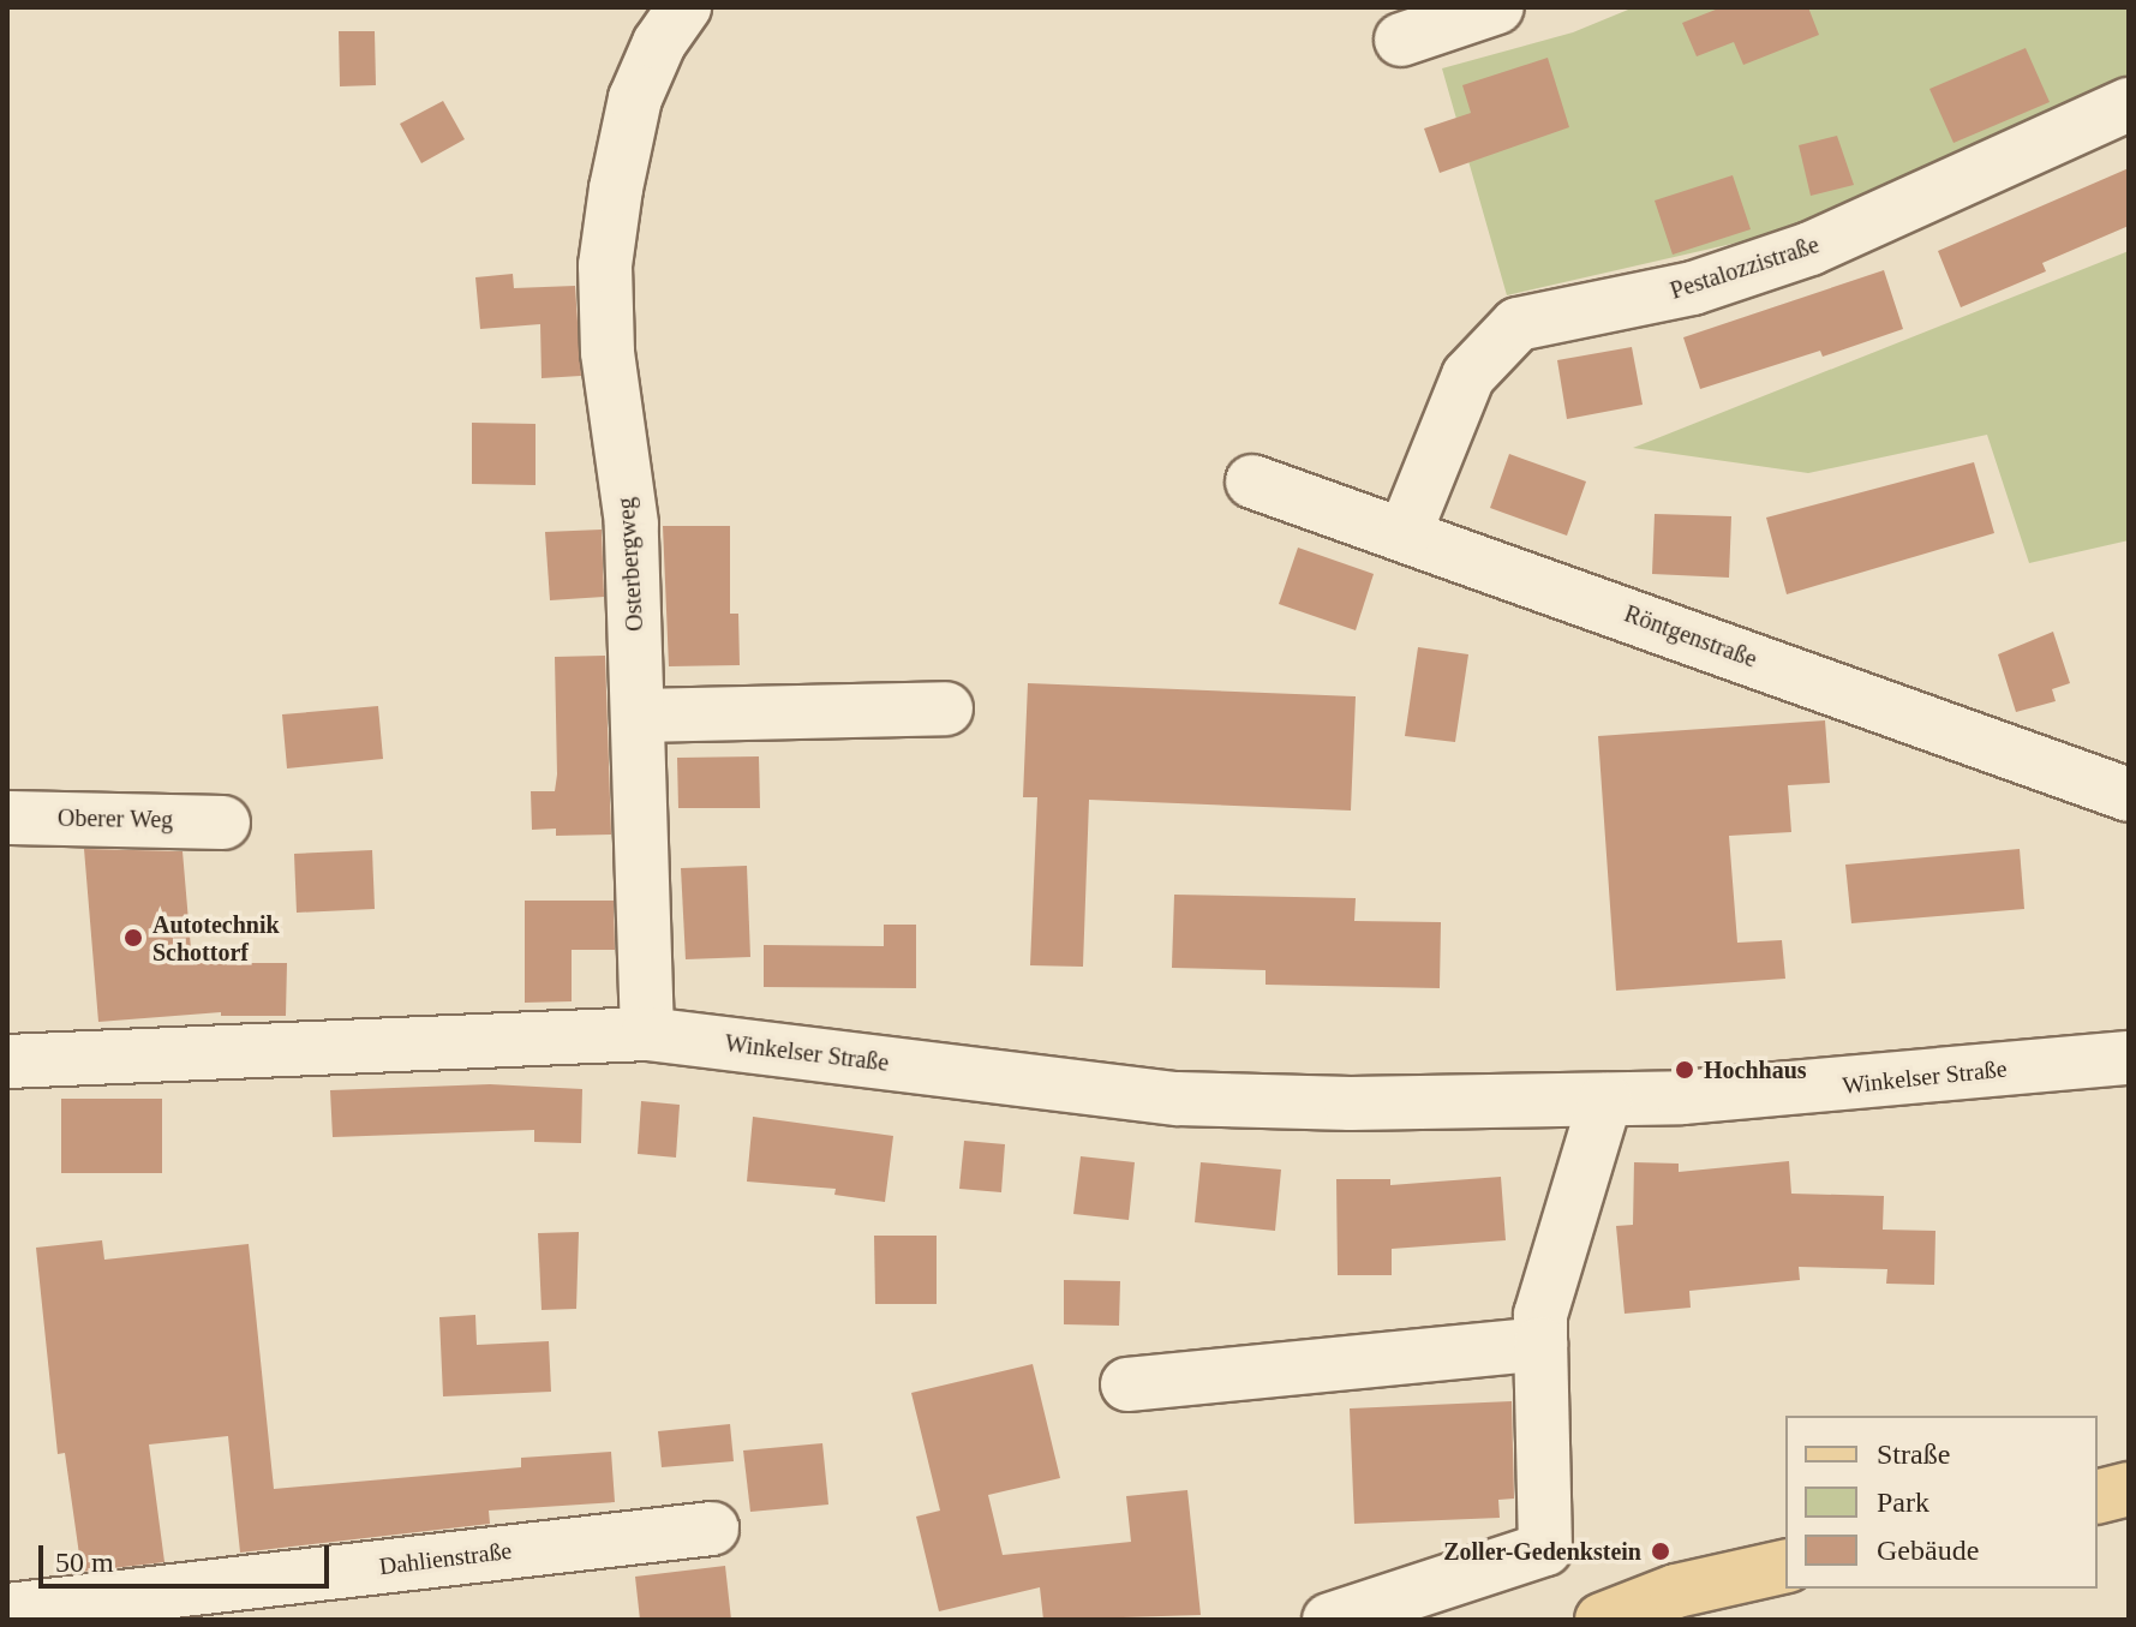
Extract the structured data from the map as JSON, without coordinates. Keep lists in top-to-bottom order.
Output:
{
  "streets": {
    "street": [
      "Pestalozzistraße",
      "Osterbergweg",
      "Röntgenstraße",
      "Oberer Weg",
      "Winkelser Straße",
      "Dahlienstraße"
    ]
  },
  "crossings": [
    ["Pestalozzistraße", "Röntgenstraße"],
    ["Osterbergweg", "Winkelser Straße"]
  ],
  "places": ["Autotechnik Schottorf", "Hochhaus", "Zoller-Gedenkstein"],
  "legend": ["Straße", "Park", "Gebäude"],
  "scale_bar": "50 m"
}
